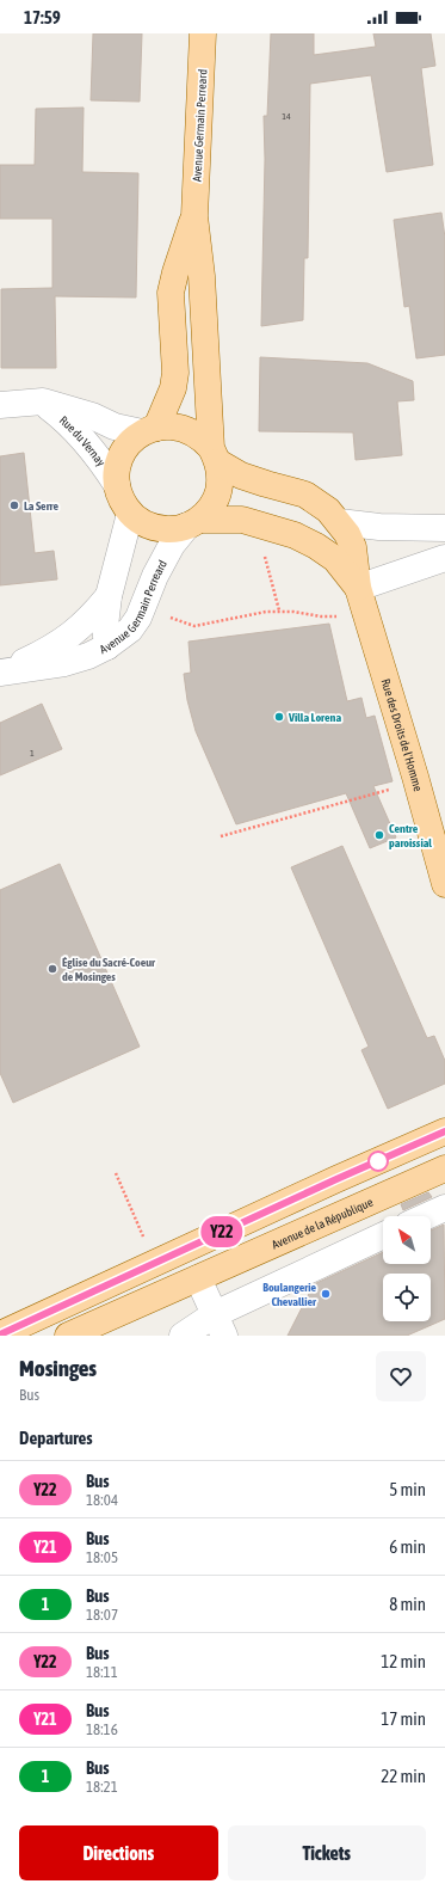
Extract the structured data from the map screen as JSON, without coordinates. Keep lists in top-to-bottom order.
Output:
{
  "streets": {
    "main road": ["Avenue Germain Perreard", "Rue des Droits de l'Homme", "Avenue de la République"],
    "street": ["Rue du Vernay"]
  },
  "crossings": [
    ["Avenue Germain Perreard", "Rue du Vernay"],
    ["Avenue Germain Perreard", "Rue des Droits de l'Homme"],
    ["Rue du Vernay", "Rue des Droits de l'Homme"]
  ],
  "places": [
    "La Serre",
    "Villa Lorena",
    "Centre paroissial",
    "Église du Sacré-Coeur de Mosinges",
    "Boulangerie Chevallier"
  ],
  "lines": ["bus line Y22"],
  "house_numbers": ["14", "1"],
  "north": "top left",
  "page": {
    "status": "17:59",
    "on_map": "Y22",
    "heading": [
      ["Mosinges", "Bus"],
      "Departures"
    ],
    "list": [
      {
        "mark": "Y22",
        "name": "Bus",
        "note": "18:04",
        "value": "5 min"
      },
      {
        "mark": "Y21",
        "name": "Bus",
        "note": "18:05",
        "value": "6 min"
      },
      {
        "mark": "1",
        "name": "Bus",
        "note": "18:07",
        "value": "8 min"
      },
      {
        "mark": "Y22",
        "name": "Bus",
        "note": "18:11",
        "value": "12 min"
      },
      {
        "mark": "Y21",
        "name": "Bus",
        "note": "18:16",
        "value": "17 min"
      },
      {
        "mark": "1",
        "name": "Bus",
        "note": "18:21",
        "value": "22 min"
      }
    ],
    "buttons": ["Directions", "Tickets"]
  }
}
